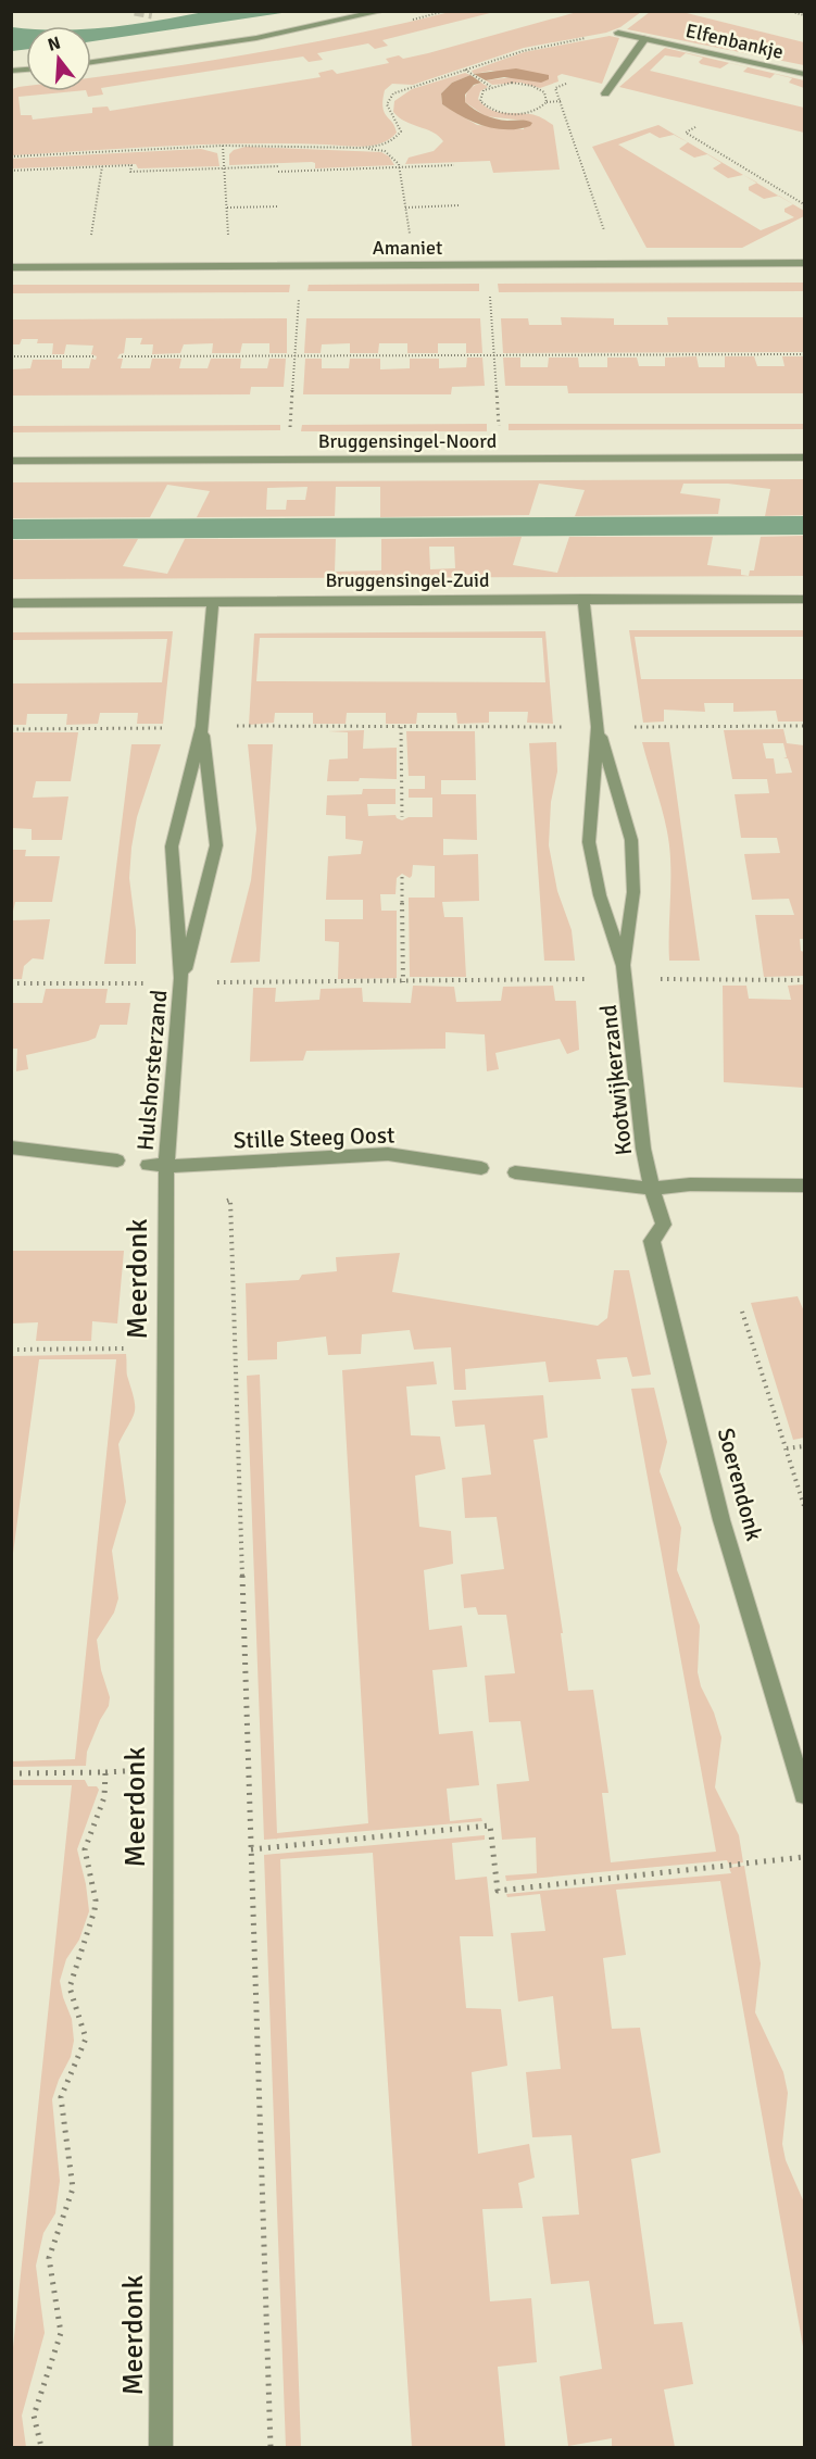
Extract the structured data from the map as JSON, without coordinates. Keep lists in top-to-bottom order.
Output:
{
  "streets": {
    "street": [
      "Elfenbankje",
      "Amaniet",
      "Bruggensingel-Noord",
      "Bruggensingel-Zuid",
      "Hulshorsterzand",
      "Kootwijkerzand",
      "Stille Steeg Oost",
      "Meerdonk",
      "Soerendonk"
    ]
  },
  "crossings": [
    ["Bruggensingel-Zuid", "Hulshorsterzand"],
    ["Bruggensingel-Zuid", "Kootwijkerzand"],
    ["Hulshorsterzand", "Stille Steeg Oost"],
    ["Hulshorsterzand", "Meerdonk"],
    ["Kootwijkerzand", "Soerendonk"],
    ["Stille Steeg Oost", "Meerdonk"]
  ],
  "north": "top"
}
